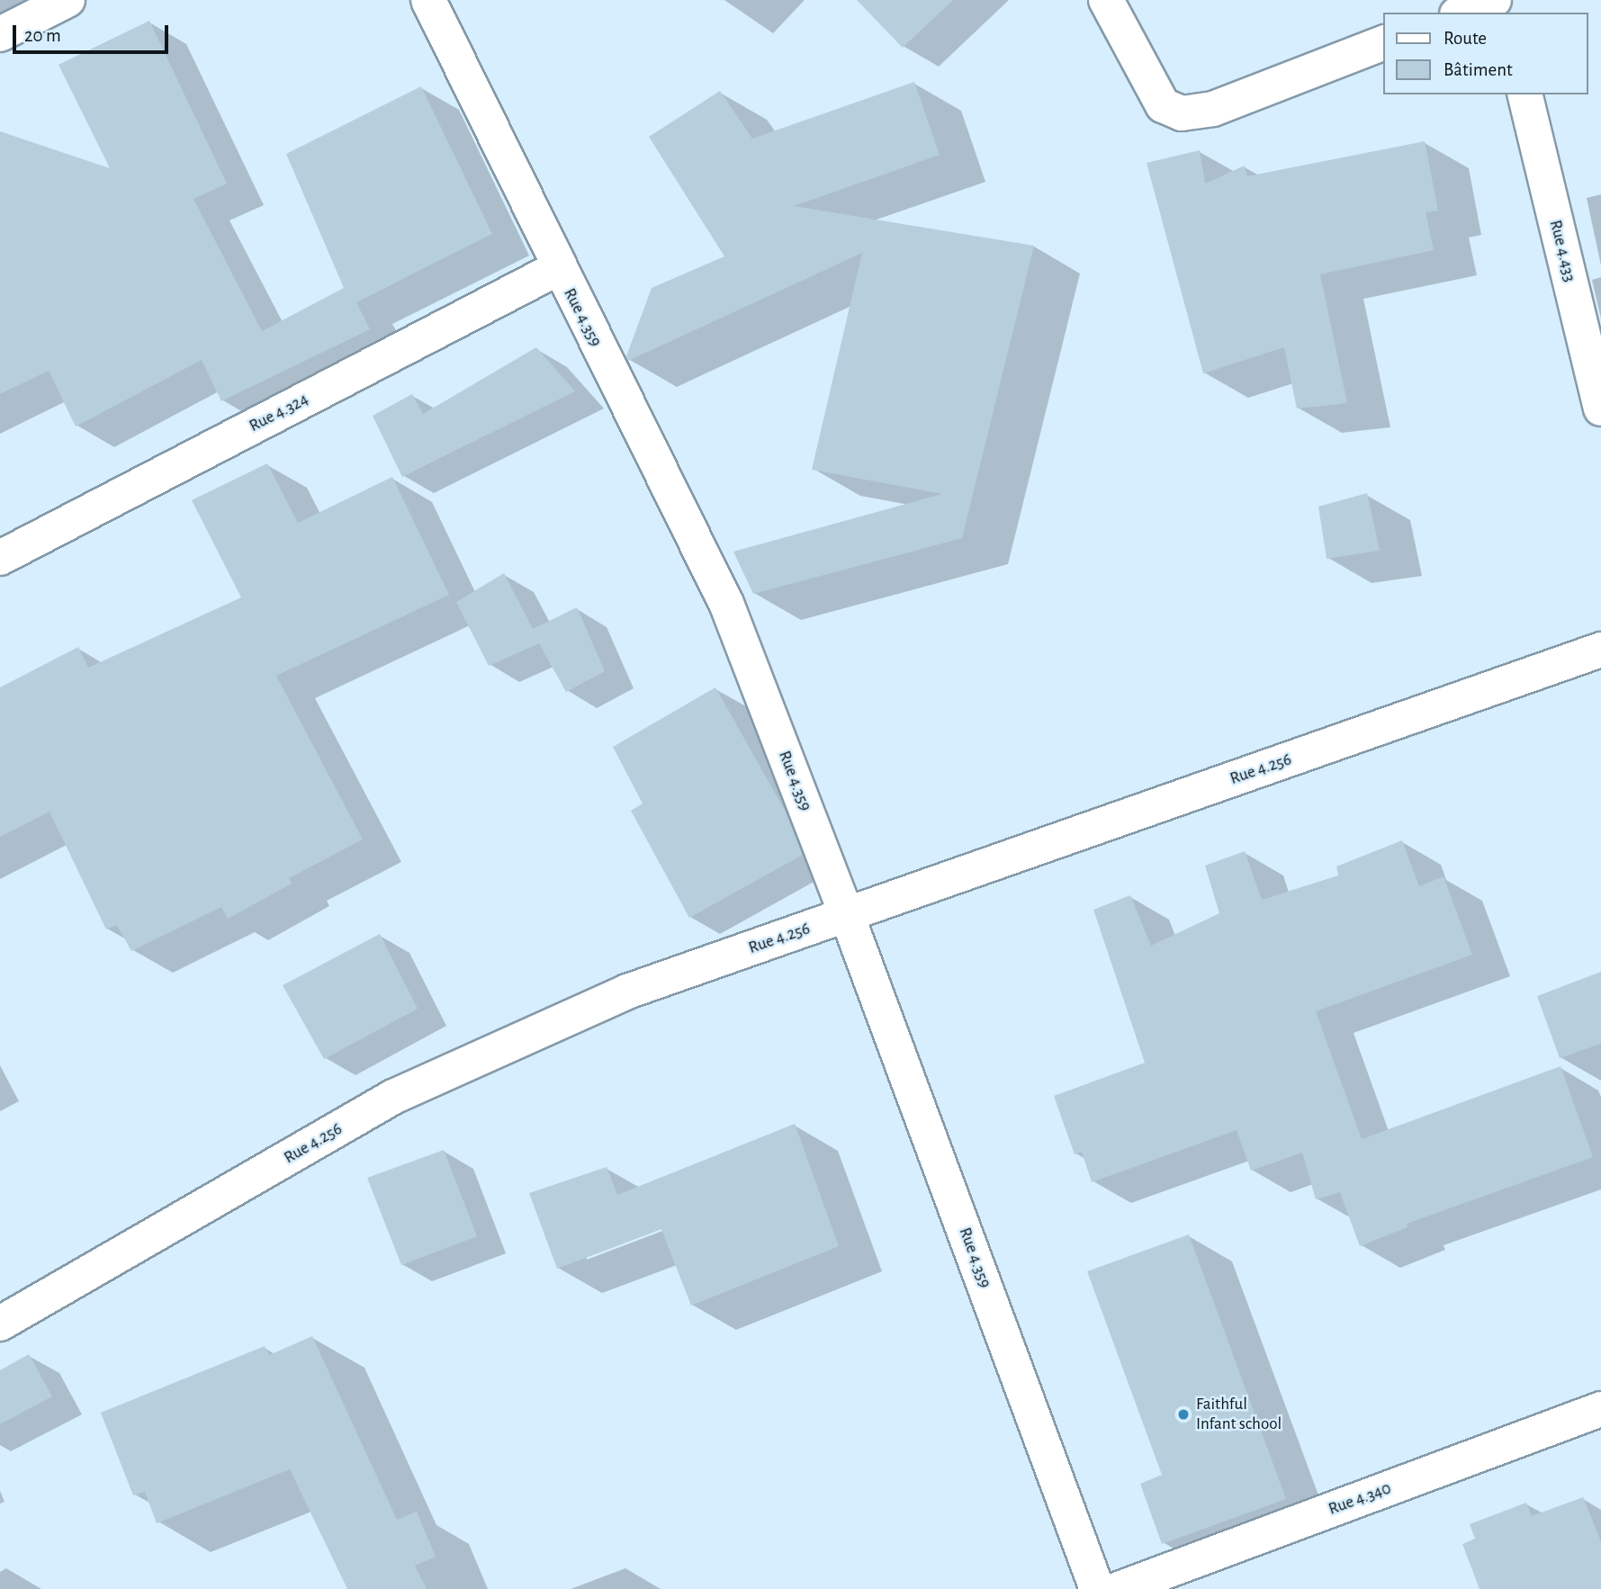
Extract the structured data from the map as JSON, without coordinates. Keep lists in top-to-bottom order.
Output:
{
  "streets": {
    "street": [
      "Rue 4.433",
      "Rue 4.359",
      "Rue 4.324",
      "Rue 4.256",
      "Rue 4.340"
    ]
  },
  "crossings": [
    ["Rue 4.359", "Rue 4.324"],
    ["Rue 4.359", "Rue 4.256"]
  ],
  "places": ["Faithful Infant school"],
  "legend": ["Route", "Bâtiment"],
  "scale_bar": "20 m"
}
